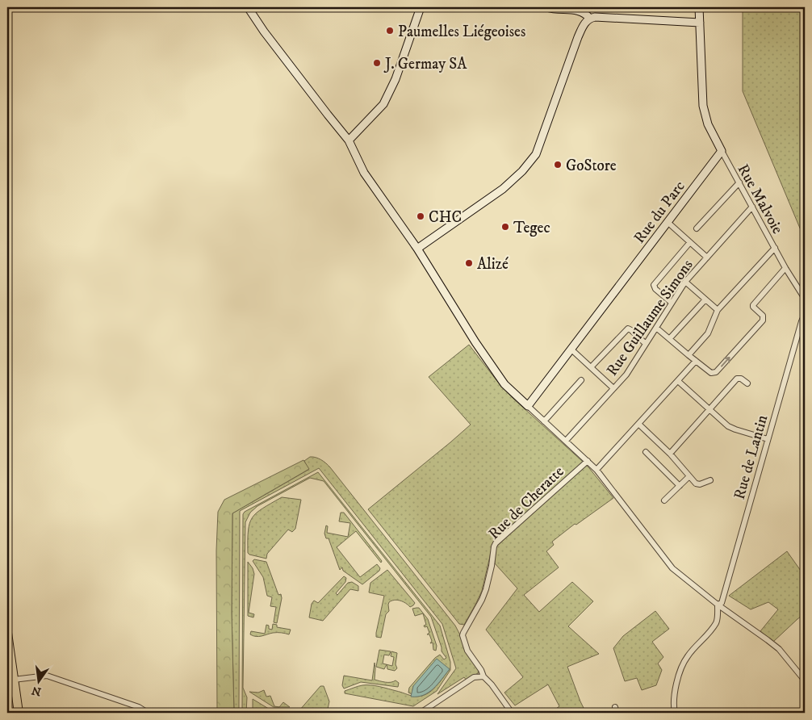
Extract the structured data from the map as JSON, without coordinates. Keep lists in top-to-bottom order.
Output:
{
  "streets": {
    "street": [
      "Rue Malvoie",
      "Rue du Parc",
      "Rue Guillaume Simons",
      "Rue de Lantin",
      "Rue de Cheratte"
    ]
  },
  "crossings": [
    ["Rue Malvoie", "Rue du Parc"],
    ["Rue Malvoie", "Rue Guillaume Simons"]
  ],
  "places": [
    "Paumelles Liégeoises",
    "J. Germay SA",
    "GoStore",
    "CHC",
    "Tegec",
    "Alizé"
  ],
  "north": "bottom"
}
